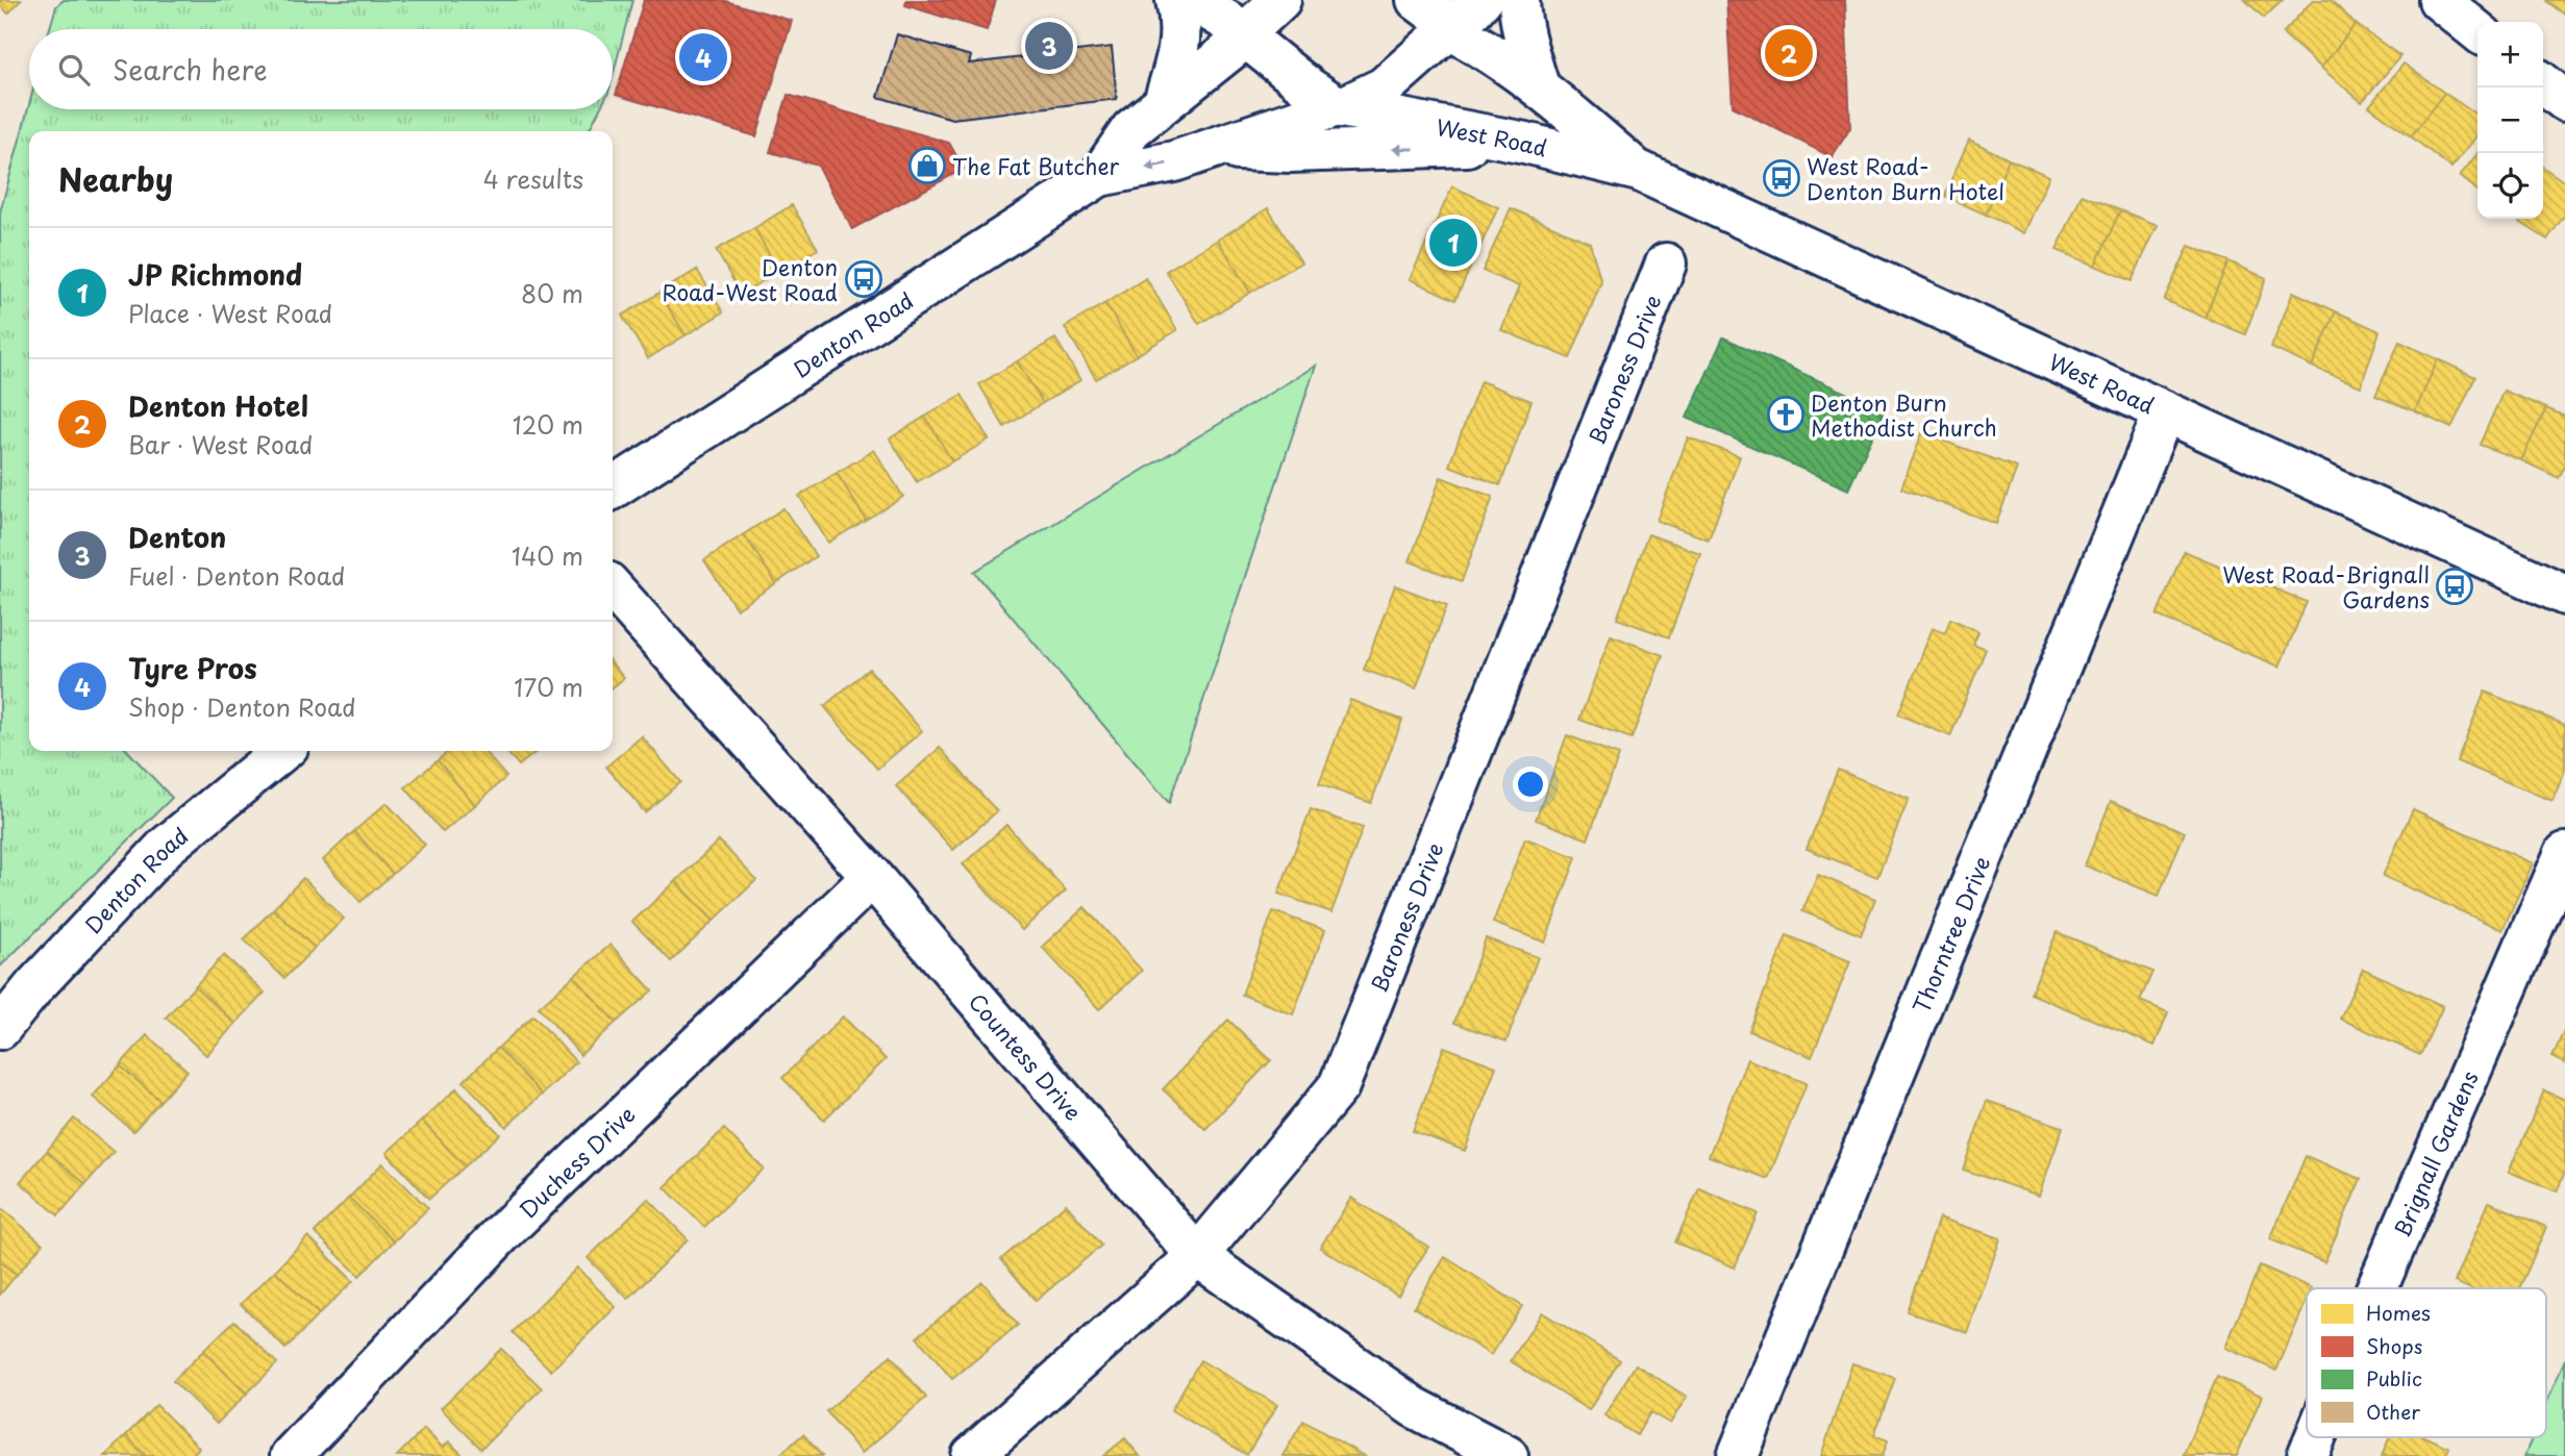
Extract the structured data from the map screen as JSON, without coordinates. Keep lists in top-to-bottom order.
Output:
{
  "streets": {
    "street": [
      "West Road",
      "Denton Road",
      "Baroness Drive",
      "Thorntree Drive",
      "Countess Drive",
      "Brignall Gardens",
      "Duchess Drive"
    ]
  },
  "crossings": [
    ["West Road", "Denton Road"],
    ["West Road", "Thorntree Drive"],
    ["Baroness Drive", "Countess Drive"],
    ["Countess Drive", "Duchess Drive"]
  ],
  "places": {
    "shop": ["The Fat Butcher"],
    "bus stop": ["West Road- Denton Burn Hotel", "Denton Road-West Road", "West Road-Brignall Gardens"],
    "church": ["Denton Burn Methodist Church"]
  },
  "legend": [
    "Homes",
    "Shops",
    "Public",
    "Other"
  ],
  "page": {
    "pins": [
      "3",
      "2",
      "4",
      "1"
    ],
    "map_buttons": ["+", "−"],
    "search": "Search here",
    "heading": ["Nearby", "4 results"],
    "list": [
      {
        "mark": "1",
        "name": "JP Richmond",
        "note": "Place · West Road",
        "value": "80 m"
      },
      {
        "mark": "2",
        "name": "Denton Hotel",
        "note": "Bar · West Road",
        "value": "120 m"
      },
      {
        "mark": "3",
        "name": "Denton",
        "note": "Fuel · Denton Road",
        "value": "140 m"
      },
      {
        "mark": "4",
        "name": "Tyre Pros",
        "note": "Shop · Denton Road",
        "value": "170 m"
      }
    ]
  }
}
